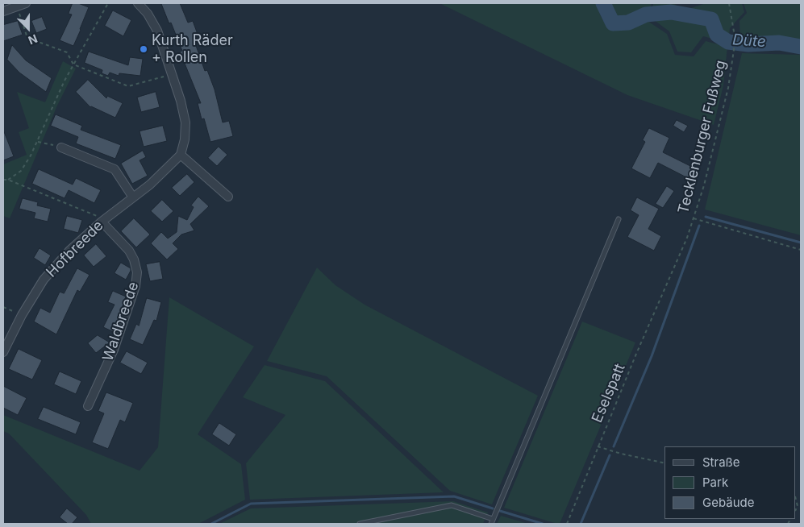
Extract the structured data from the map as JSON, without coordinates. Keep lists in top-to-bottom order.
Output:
{
  "streets": {
    "street": ["Hofbreede", "Waldbreede"],
    "path": ["Tecklenburger Fußweg", "Eselspatt"]
  },
  "crossings": [
    ["Tecklenburger Fußweg", "Eselspatt"],
    ["Hofbreede", "Waldbreede"]
  ],
  "water": ["Düte"],
  "places": ["Kurth Räder + Rollen"],
  "legend": ["Straße", "Park", "Gebäude"],
  "north": "bottom"
}
